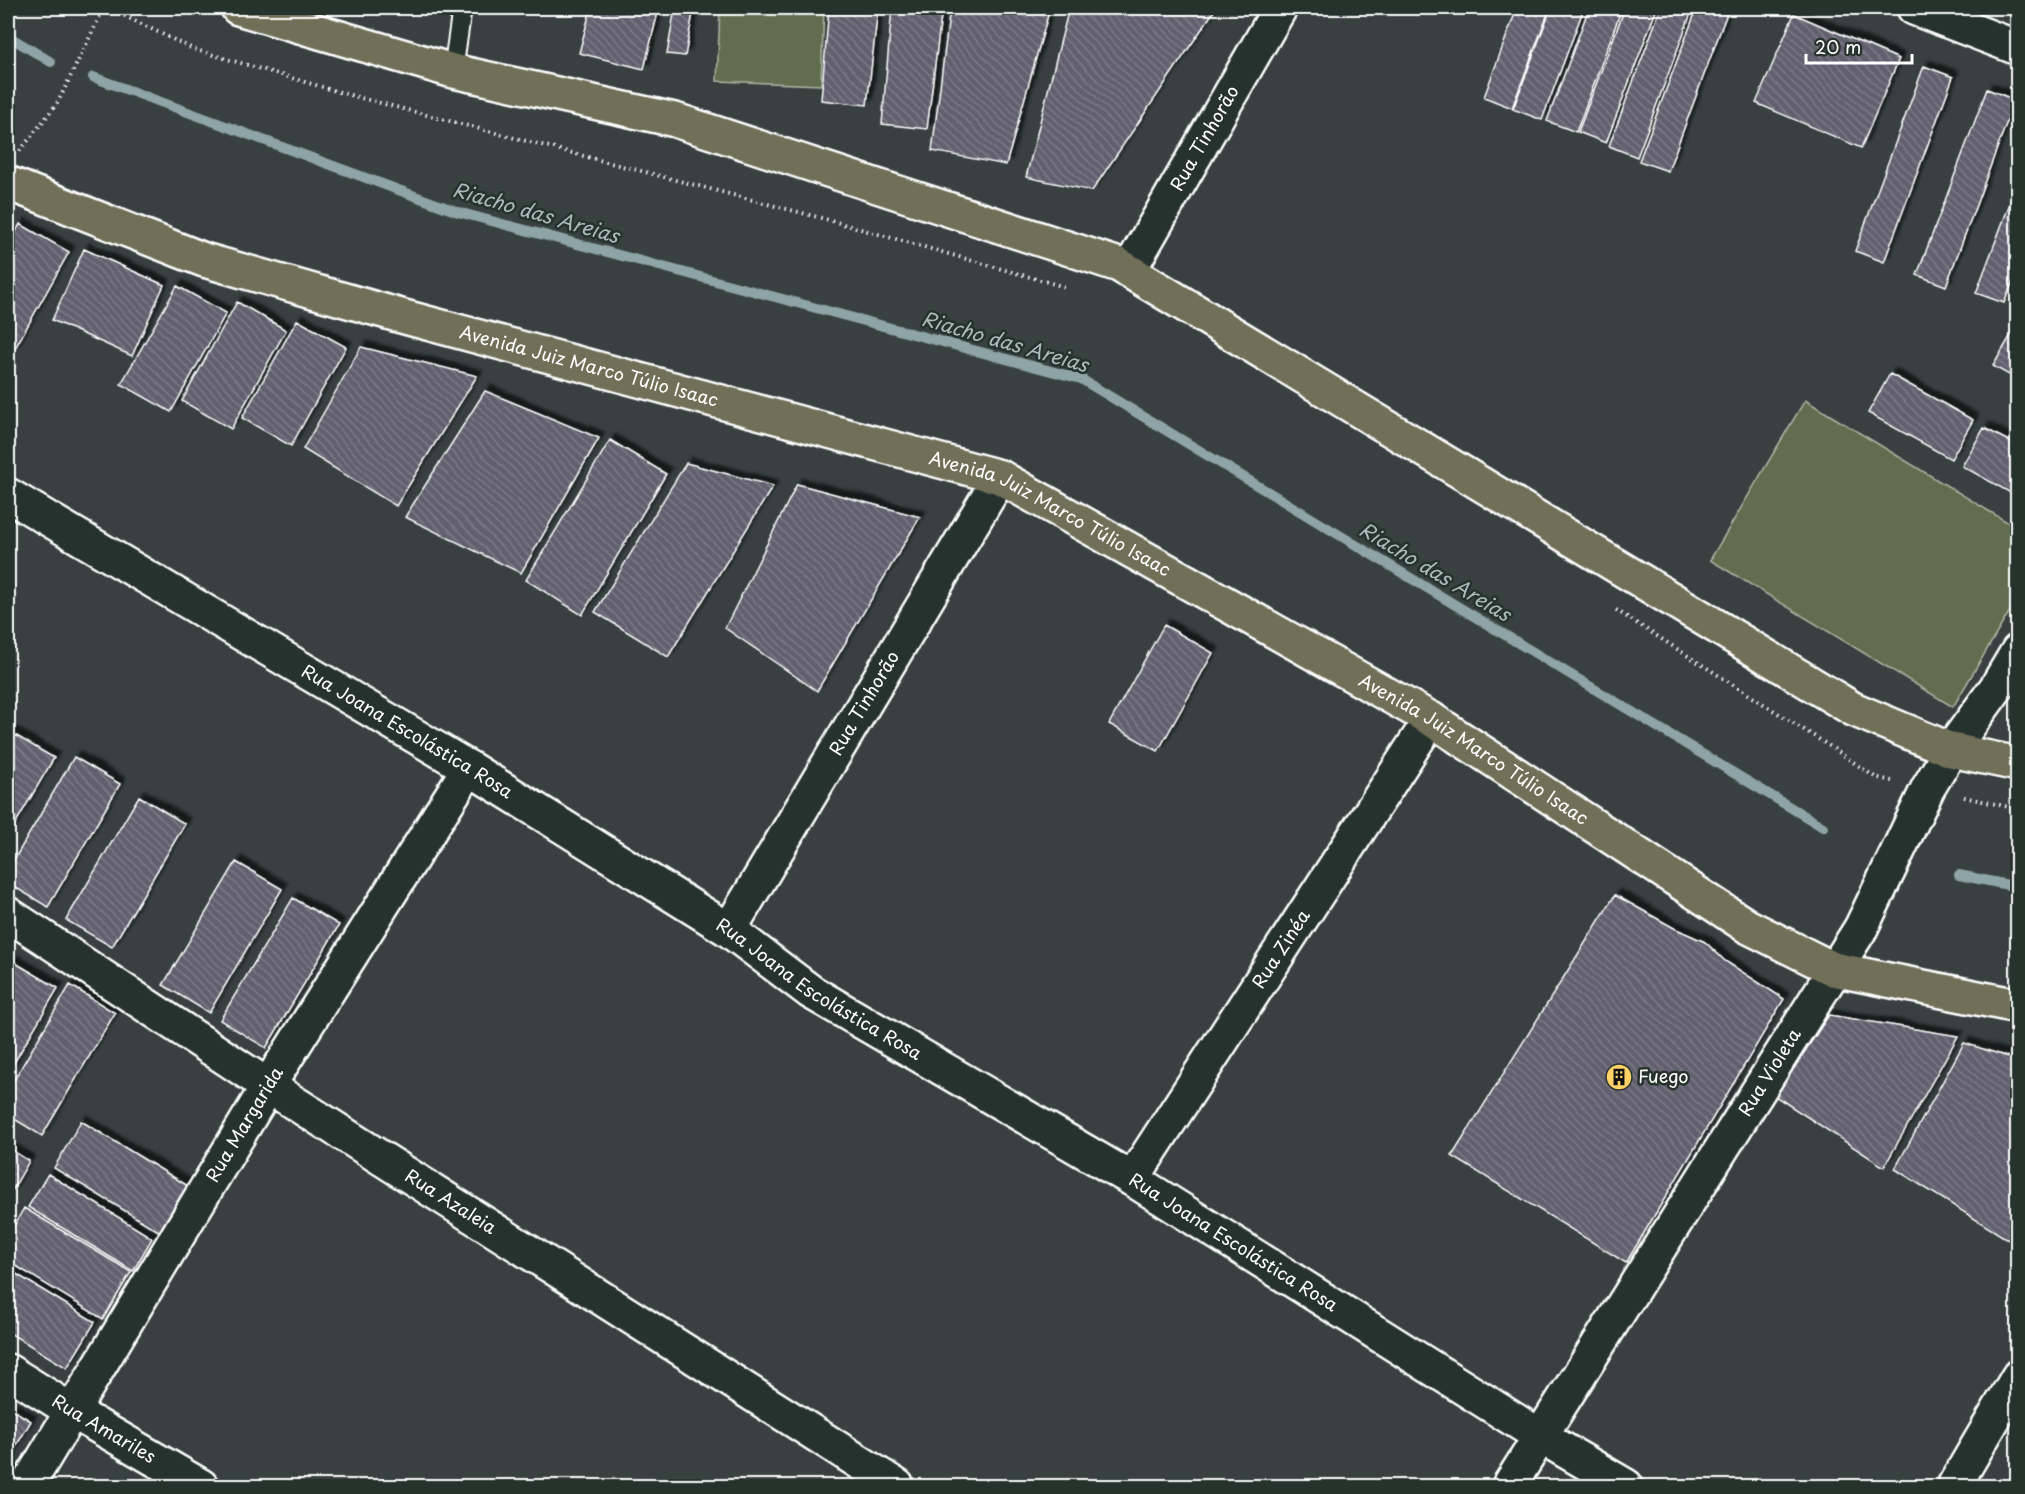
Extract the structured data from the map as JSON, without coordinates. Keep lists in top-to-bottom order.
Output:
{
  "streets": {
    "main road": ["Avenida Juiz Marco Túlio Isaac"],
    "street": [
      "Rua Tinhorão",
      "Rua Joana Escolástica Rosa",
      "Rua Zinéa",
      "Rua Violeta",
      "Rua Margarida",
      "Rua Azaleia",
      "Rua Amariles"
    ]
  },
  "crossings": [
    ["Rua Tinhorão", "Avenida Juiz Marco Túlio Isaac"],
    ["Rua Tinhorão", "Rua Joana Escolástica Rosa"],
    ["Avenida Juiz Marco Túlio Isaac", "Rua Zinéa"],
    ["Avenida Juiz Marco Túlio Isaac", "Rua Violeta"],
    ["Rua Joana Escolástica Rosa", "Rua Zinéa"],
    ["Rua Joana Escolástica Rosa", "Rua Violeta"],
    ["Rua Joana Escolástica Rosa", "Rua Margarida"],
    ["Rua Margarida", "Rua Azaleia"],
    ["Rua Margarida", "Rua Amariles"]
  ],
  "water": ["Riacho das Areias"],
  "places": {
    "building": ["Fuego"]
  },
  "scale_bar": "20 m"
}
